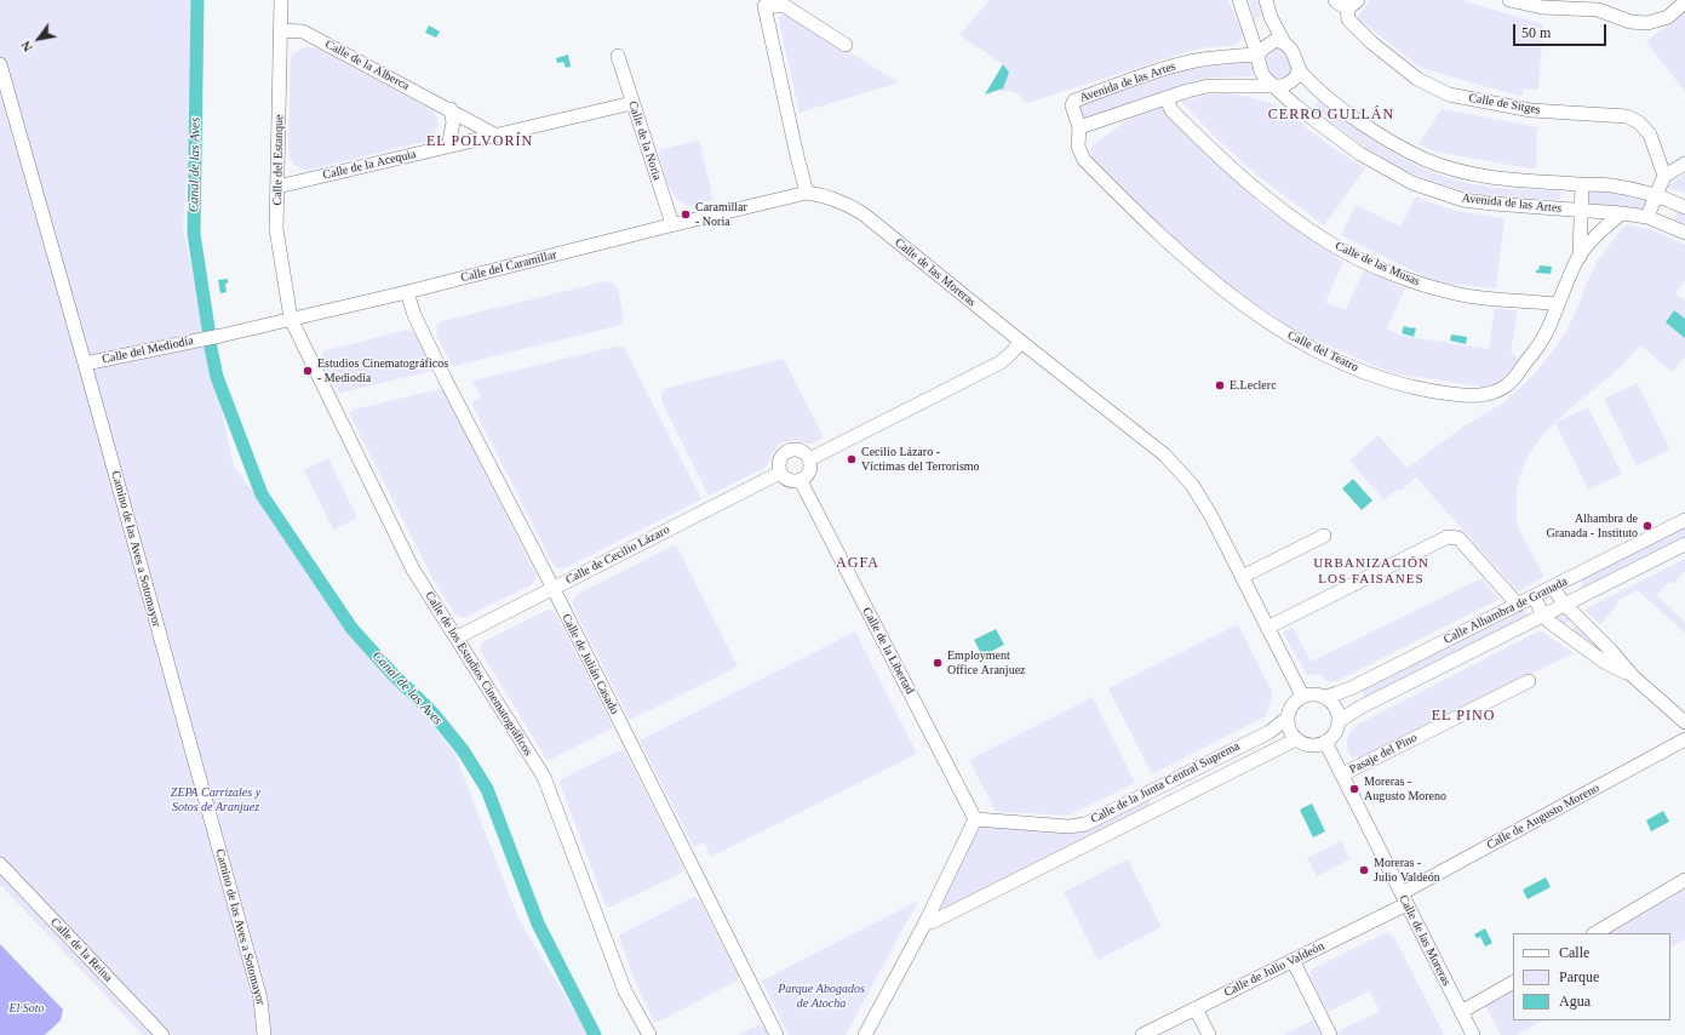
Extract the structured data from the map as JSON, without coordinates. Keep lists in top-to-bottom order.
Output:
{
  "streets": {
    "street": [
      "Calle de la Alberca",
      "Avenida de las Artes",
      "Calle de Sitges",
      "Calle de la Noria",
      "Calle del Estanque",
      "Calle de la Acequia",
      "Calle de las Musas",
      "Calle del Caramillar",
      "Calle de las Moreras",
      "Calle del Mediodía",
      "Calle del Teatro",
      "Camino de las Aves a Sotomayor",
      "Calle de Cecilio Lázaro",
      "Calle Alhambra de Granada",
      "Calle de la Libertad",
      "Calle de Julián Casado",
      "Calle de los Estudios Cinematográficos",
      "Pasaje del Pino",
      "Calle de la Junta Central Suprema",
      "Calle de Augusto Moreno",
      "Calle de la Reina",
      "Calle de Julio Valdeón"
    ]
  },
  "crossings": [
    ["Calle de la Alberca", "Calle del Estanque"],
    ["Calle de la Alberca", "Calle de la Acequia"],
    ["Avenida de las Artes", "Calle del Teatro"],
    ["Calle de la Noria", "Calle de la Acequia"],
    ["Calle de la Noria", "Calle del Caramillar"],
    ["Calle del Estanque", "Calle de la Acequia"],
    ["Calle del Estanque", "Calle del Caramillar"],
    ["Calle del Estanque", "Calle de los Estudios Cinematográficos"],
    ["Calle de las Musas", "Calle del Teatro"],
    ["Calle del Caramillar", "Calle de las Moreras"],
    ["Calle del Caramillar", "Calle del Mediodía"],
    ["Calle del Caramillar", "Calle de Julián Casado"],
    ["Calle del Caramillar", "Calle de los Estudios Cinematográficos"],
    ["Calle de las Moreras", "Calle Alhambra de Granada"],
    ["Calle de las Moreras", "Pasaje del Pino"],
    ["Calle de las Moreras", "Calle de la Junta Central Suprema"],
    ["Calle de las Moreras", "Calle de Augusto Moreno"],
    ["Calle de las Moreras", "Calle de Julio Valdeón"],
    ["Calle del Mediodía", "Camino de las Aves a Sotomayor"],
    ["Calle de Cecilio Lázaro", "Calle de la Libertad"],
    ["Calle de Cecilio Lázaro", "Calle de Julián Casado"],
    ["Calle de Cecilio Lázaro", "Calle de los Estudios Cinematográficos"],
    ["Calle Alhambra de Granada", "Calle de la Junta Central Suprema"],
    ["Calle de la Libertad", "Calle de la Junta Central Suprema"],
    ["Calle de Augusto Moreno", "Calle de Julio Valdeón"]
  ],
  "districts": [
    "CERRO GULLÁN",
    "EL POLVORÍN",
    "AGFA",
    "URBANIZACIÓN LOS FAISANES",
    "EL PINO"
  ],
  "water": ["Canal de las Aves"],
  "parks": ["ZEPA Carrizales y Sotos de Aranjuez", "Parque Abogados de Atocha", "El Soto"],
  "places": [
    "Caramillar - Noria",
    "Estudios Cinematográficos - Mediodía",
    "E.Leclerc",
    "Cecilio Lázaro - Víctimas del Terrorismo",
    "Alhambra de Granada - Instituto",
    "Employment Office Aranjuez",
    "Moreras - Augusto Moreno",
    "Moreras - Julio Valdeón"
  ],
  "legend": ["Calle", "Parque", "Agua"],
  "scale_bar": "50 m",
  "north": "bottom left"
}
